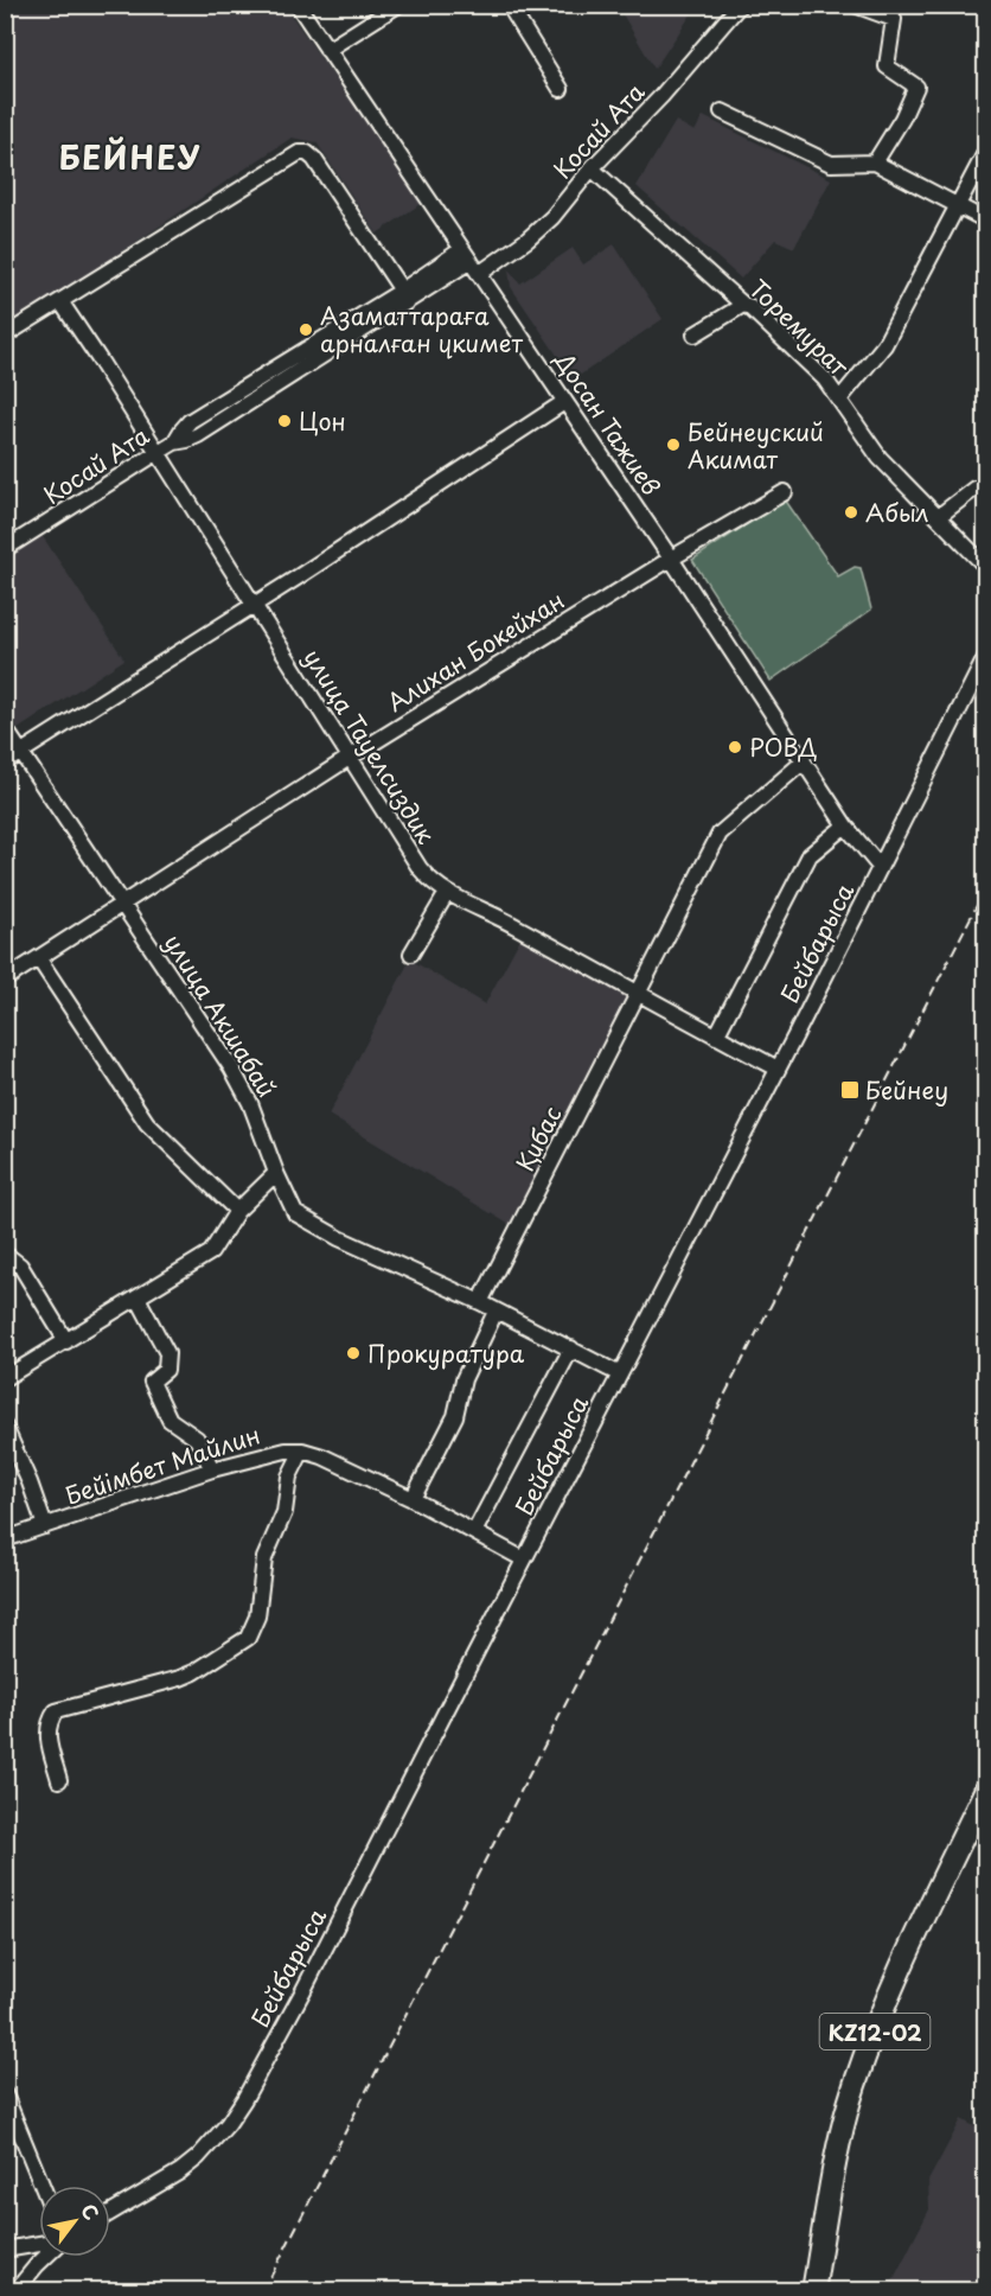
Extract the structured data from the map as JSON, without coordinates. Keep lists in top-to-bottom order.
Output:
{
  "streets": {
    "highway": ["KZ12-02"],
    "street": [
      "Косай Ата",
      "Торемурат",
      "Досан Тажиев",
      "Алихан Бокейхан",
      "улица Тауелсиздик",
      "Бейбарыса",
      "улица Акшабай",
      "Қибас",
      "Бейімбет Майлин"
    ]
  },
  "crossings": [
    ["Косай Ата", "Торемурат"],
    ["Косай Ата", "Досан Тажиев"],
    ["Косай Ата", "улица Тауелсиздик"],
    ["Досан Тажиев", "Алихан Бокейхан"],
    ["Досан Тажиев", "Бейбарыса"],
    ["Досан Тажиев", "Қибас"],
    ["Алихан Бокейхан", "улица Тауелсиздик"],
    ["Алихан Бокейхан", "улица Акшабай"],
    ["улица Тауелсиздик", "Бейбарыса"],
    ["улица Тауелсиздик", "Қибас"],
    ["Бейбарыса", "улица Акшабай"],
    ["Бейбарыса", "Бейімбет Майлин"],
    ["улица Акшабай", "Қибас"]
  ],
  "districts": ["БЕЙНЕУ"],
  "places": {
    "other": [
      "Азаматтараға арналған үкимет",
      "Цон",
      "Бейнеуский Акимат",
      "Абыл",
      "РОВД",
      "Прокуратура"
    ],
    "transit": ["Бейнеу"]
  },
  "north": "top right"
}
